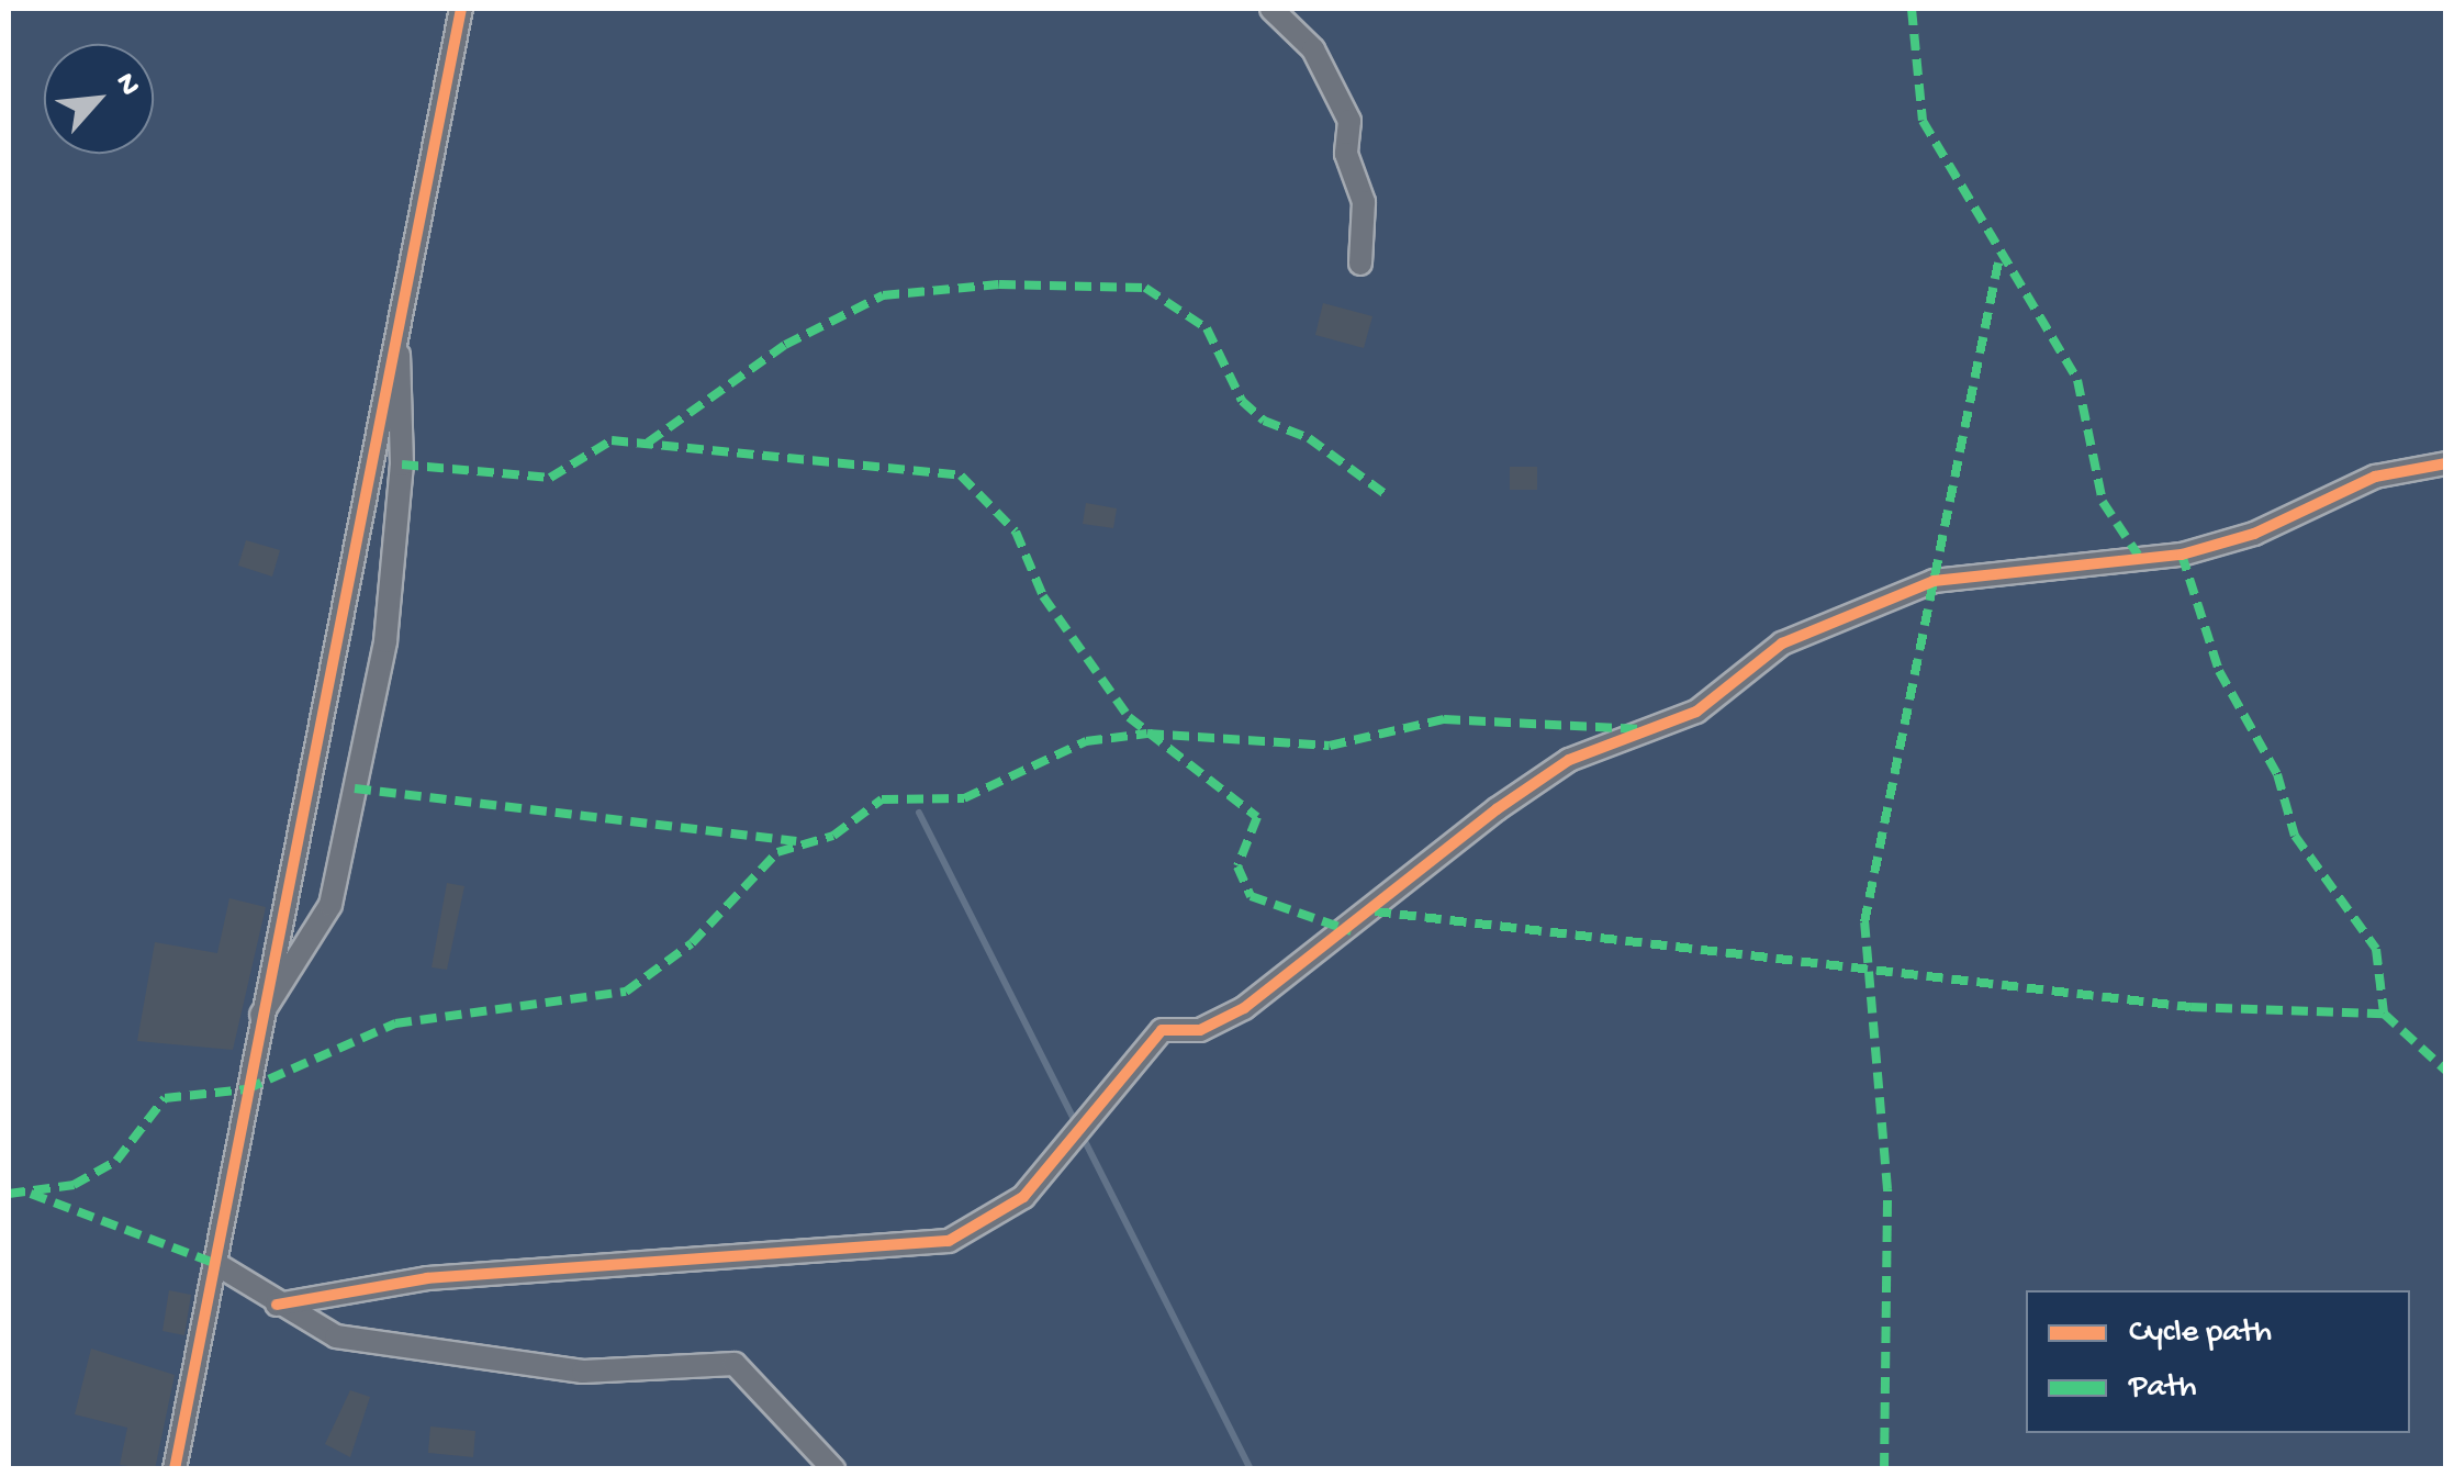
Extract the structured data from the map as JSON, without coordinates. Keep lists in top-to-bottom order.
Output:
{
  "legend": ["Cycle path", "Path"],
  "north": "top right"
}
